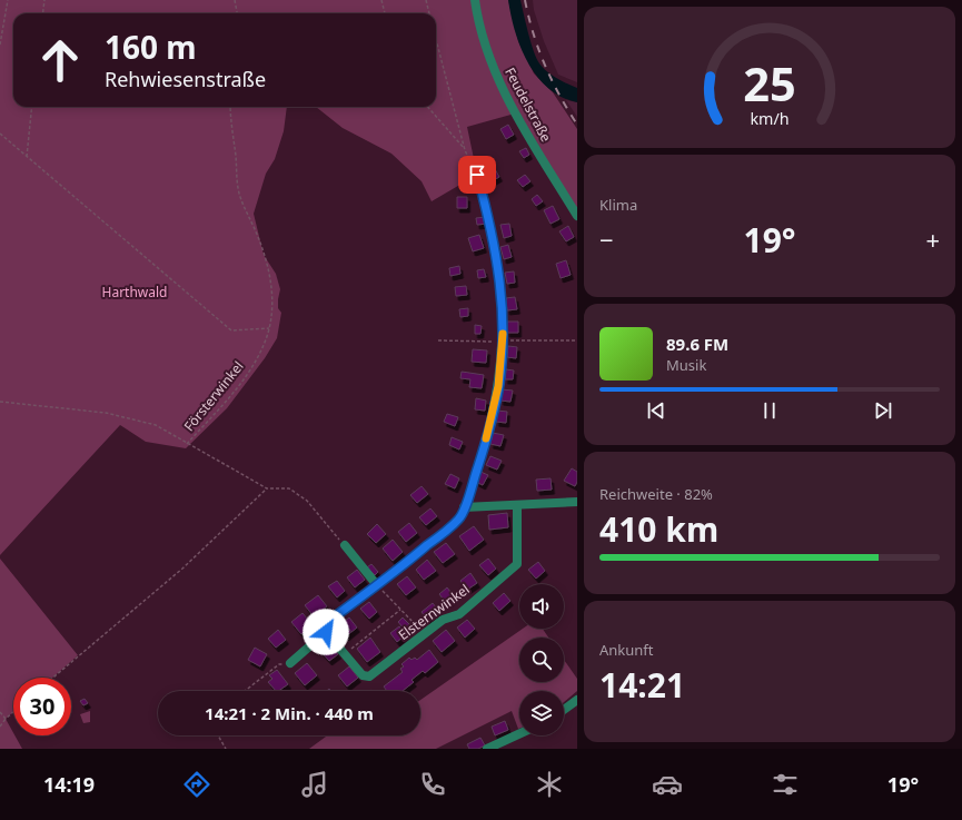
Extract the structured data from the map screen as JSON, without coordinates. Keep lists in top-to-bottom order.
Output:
{
  "streets": {
    "street": ["Feudelstraße", "Elsternwinkel"],
    "path": ["Försterwinkel"]
  },
  "parks": ["Harthwald"],
  "page": {
    "turn": ["160 m", "Rehwiesenstraße"],
    "tile": [
      "Klima",
      ["Reichweite · 82%", "410 km"],
      ["Ankunft", "14:21"]
    ],
    "heat": ["−", "19°", "+"],
    "song": ["89.6 FM", "Musik"],
    "limit": "30",
    "trip": "14:21 · 2 Min. · 440 m",
    "tabs": ["14:19", "19°"],
    "gauge": ["25", "km/h"]
  }
}
